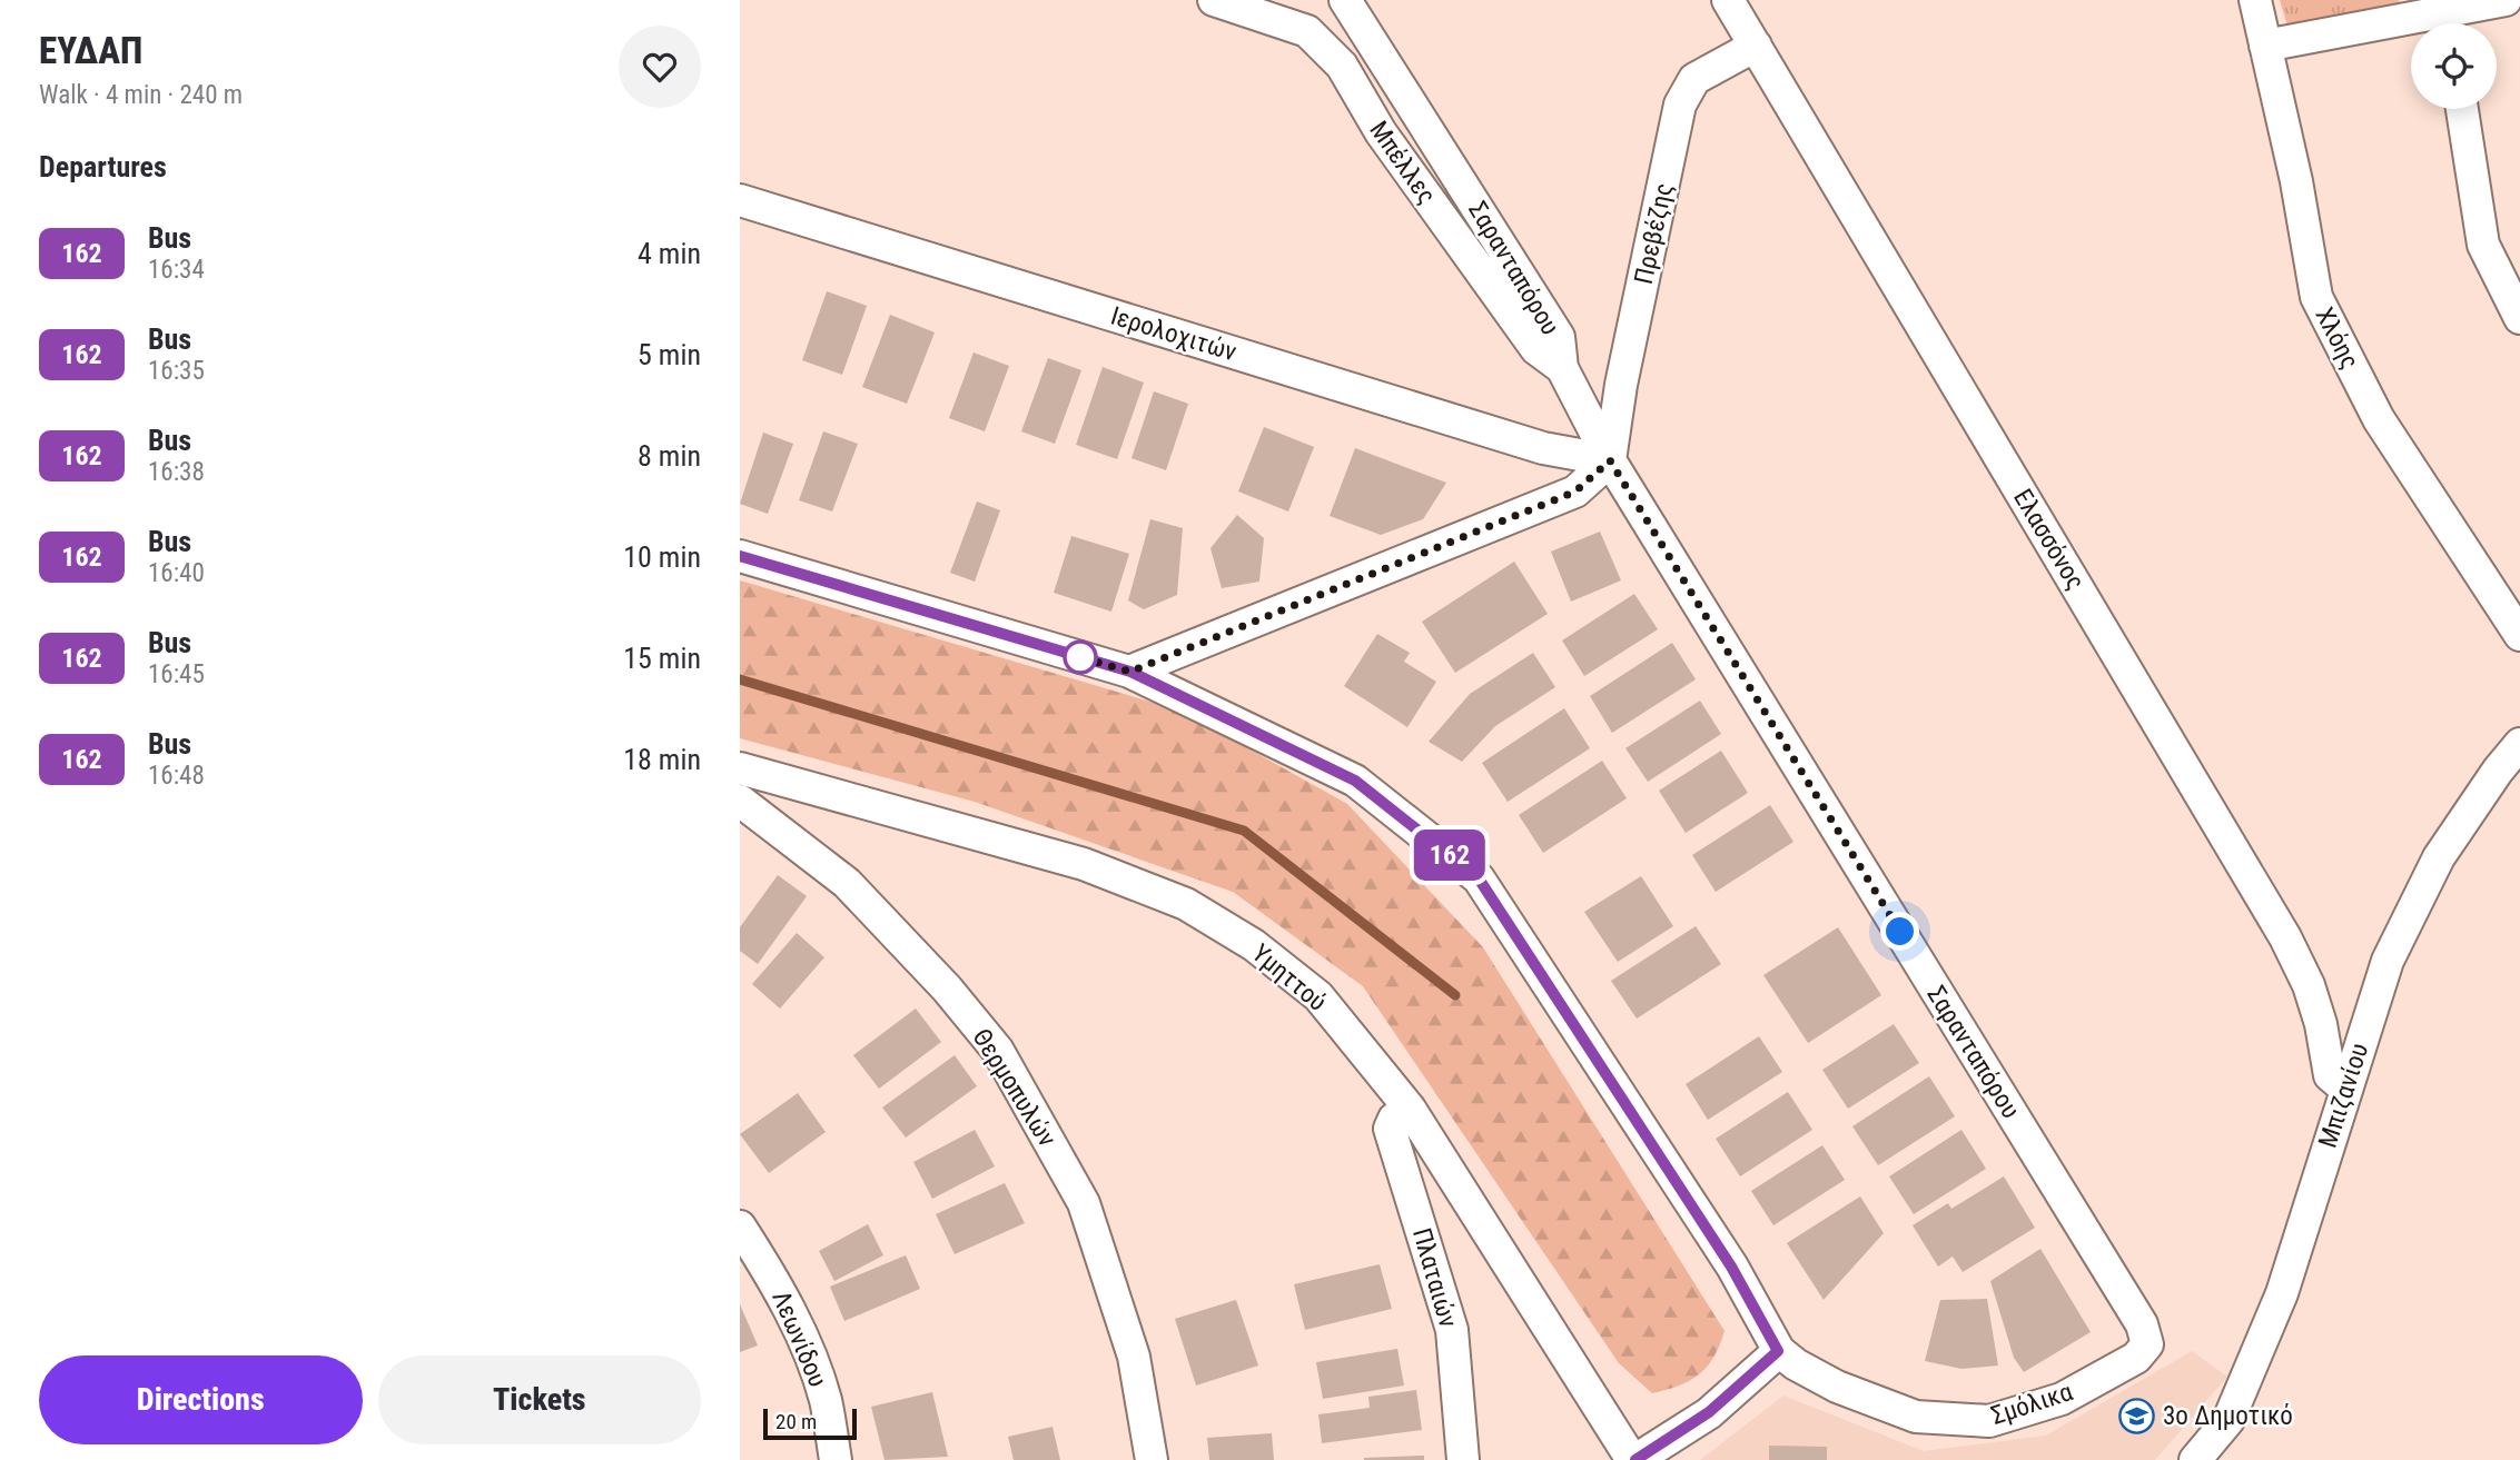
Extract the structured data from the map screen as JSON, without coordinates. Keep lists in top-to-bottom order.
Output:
{
  "streets": {
    "street": [
      "Μπέλλες",
      "Πρεβέζης",
      "Σαρανταπόρου",
      "Ιερολοχιτών",
      "Χλόης",
      "Ελασσόνος",
      "Υμηττού",
      "Θερμοπυλών",
      "Μπιζανίου",
      "Πλαταιών",
      "Λεωνίδου",
      "Σμόλικα"
    ]
  },
  "crossings": [
    ["Μπέλλες", "Σαρανταπόρου"],
    ["Πρεβέζης", "Σαρανταπόρου"],
    ["Πρεβέζης", "Ιερολοχιτών"],
    ["Πρεβέζης", "Ελασσόνος"],
    ["Σαρανταπόρου", "Ιερολοχιτών"],
    ["Σαρανταπόρου", "Σμόλικα"],
    ["Ελασσόνος", "Μπιζανίου"],
    ["Υμηττού", "Πλαταιών"]
  ],
  "places": {
    "school or university": ["3ο Δημοτικό"]
  },
  "lines": ["bus line 162"],
  "scale_bar": "20 m",
  "page": {
    "heading": [
      ["ΕΥΔΑΠ", "Walk · 4 min · 240 m"],
      "Departures"
    ],
    "on_map": "162",
    "list": [
      {
        "mark": "162",
        "name": "Bus",
        "note": "16:34",
        "value": "4 min"
      },
      {
        "mark": "162",
        "name": "Bus",
        "note": "16:35",
        "value": "5 min"
      },
      {
        "mark": "162",
        "name": "Bus",
        "note": "16:38",
        "value": "8 min"
      },
      {
        "mark": "162",
        "name": "Bus",
        "note": "16:40",
        "value": "10 min"
      },
      {
        "mark": "162",
        "name": "Bus",
        "note": "16:45",
        "value": "15 min"
      },
      {
        "mark": "162",
        "name": "Bus",
        "note": "16:48",
        "value": "18 min"
      }
    ],
    "buttons": ["Directions", "Tickets"],
    "scale": "20 m"
  }
}
